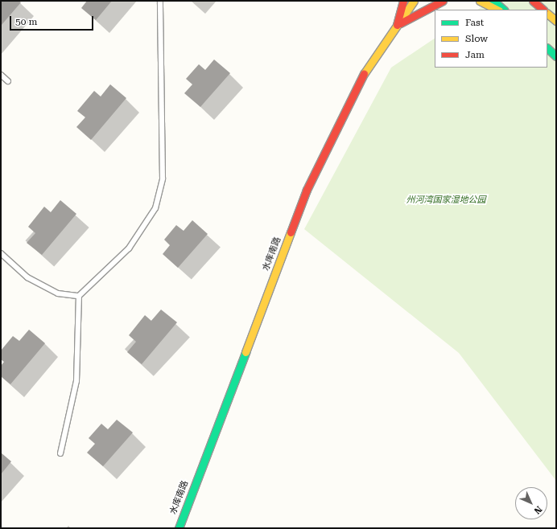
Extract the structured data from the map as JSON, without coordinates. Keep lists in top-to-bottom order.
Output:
{
  "streets": {
    "main road": ["水库南路"]
  },
  "parks": ["州河湾国家湿地公园"],
  "legend": ["Fast", "Slow", "Jam"],
  "scale_bar": "50 m",
  "north": "bottom right"
}
